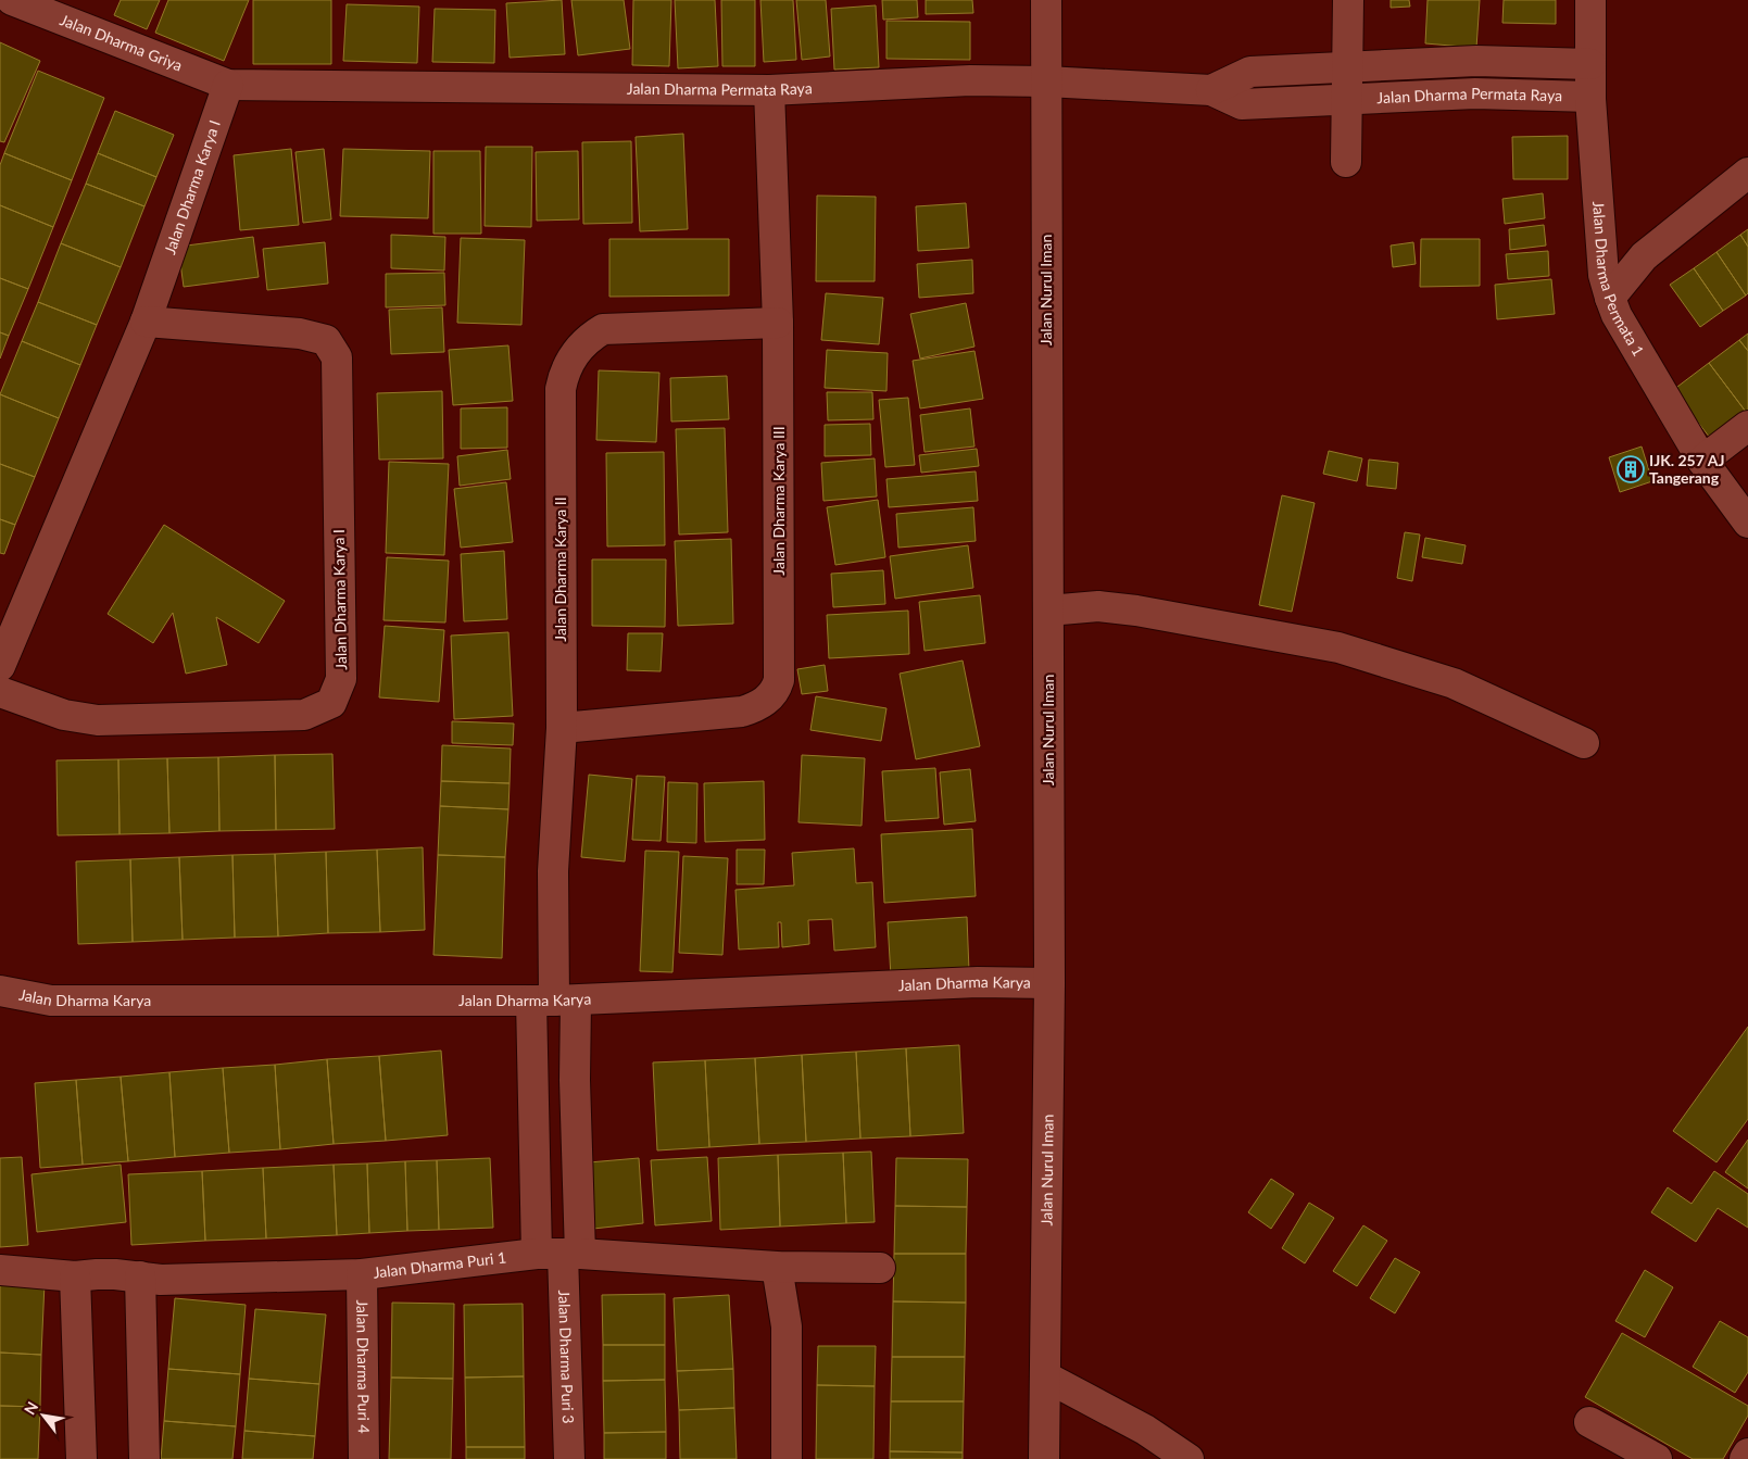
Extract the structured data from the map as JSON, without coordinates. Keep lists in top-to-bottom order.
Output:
{
  "streets": {
    "street": [
      "Jalan Dharma Griya",
      "Jalan Dharma Permata Raya",
      "Jalan Dharma Karya I",
      "Jalan Dharma Permata 1",
      "Jalan Nurul Iman",
      "Jalan Dharma Karya III",
      "Jalan Dharma Karya II",
      "Jalan Dharma Karya",
      "Jalan Dharma Puri 1",
      "Jalan Dharma Puri 3",
      "Jalan Dharma Puri 4"
    ]
  },
  "crossings": [
    ["Jalan Dharma Griya", "Jalan Dharma Permata Raya"],
    ["Jalan Dharma Griya", "Jalan Dharma Karya I"],
    ["Jalan Dharma Permata Raya", "Jalan Dharma Karya I"],
    ["Jalan Dharma Permata Raya", "Jalan Dharma Permata 1"],
    ["Jalan Dharma Permata Raya", "Jalan Nurul Iman"],
    ["Jalan Dharma Permata Raya", "Jalan Dharma Karya III"],
    ["Jalan Nurul Iman", "Jalan Dharma Karya"],
    ["Jalan Dharma Karya III", "Jalan Dharma Karya II"],
    ["Jalan Dharma Karya II", "Jalan Dharma Karya"],
    ["Jalan Dharma Puri 1", "Jalan Dharma Puri 3"],
    ["Jalan Dharma Puri 1", "Jalan Dharma Puri 4"]
  ],
  "places": {
    "building": ["IJK. 257 AJ Tangerang"]
  },
  "north": "top left"
}
